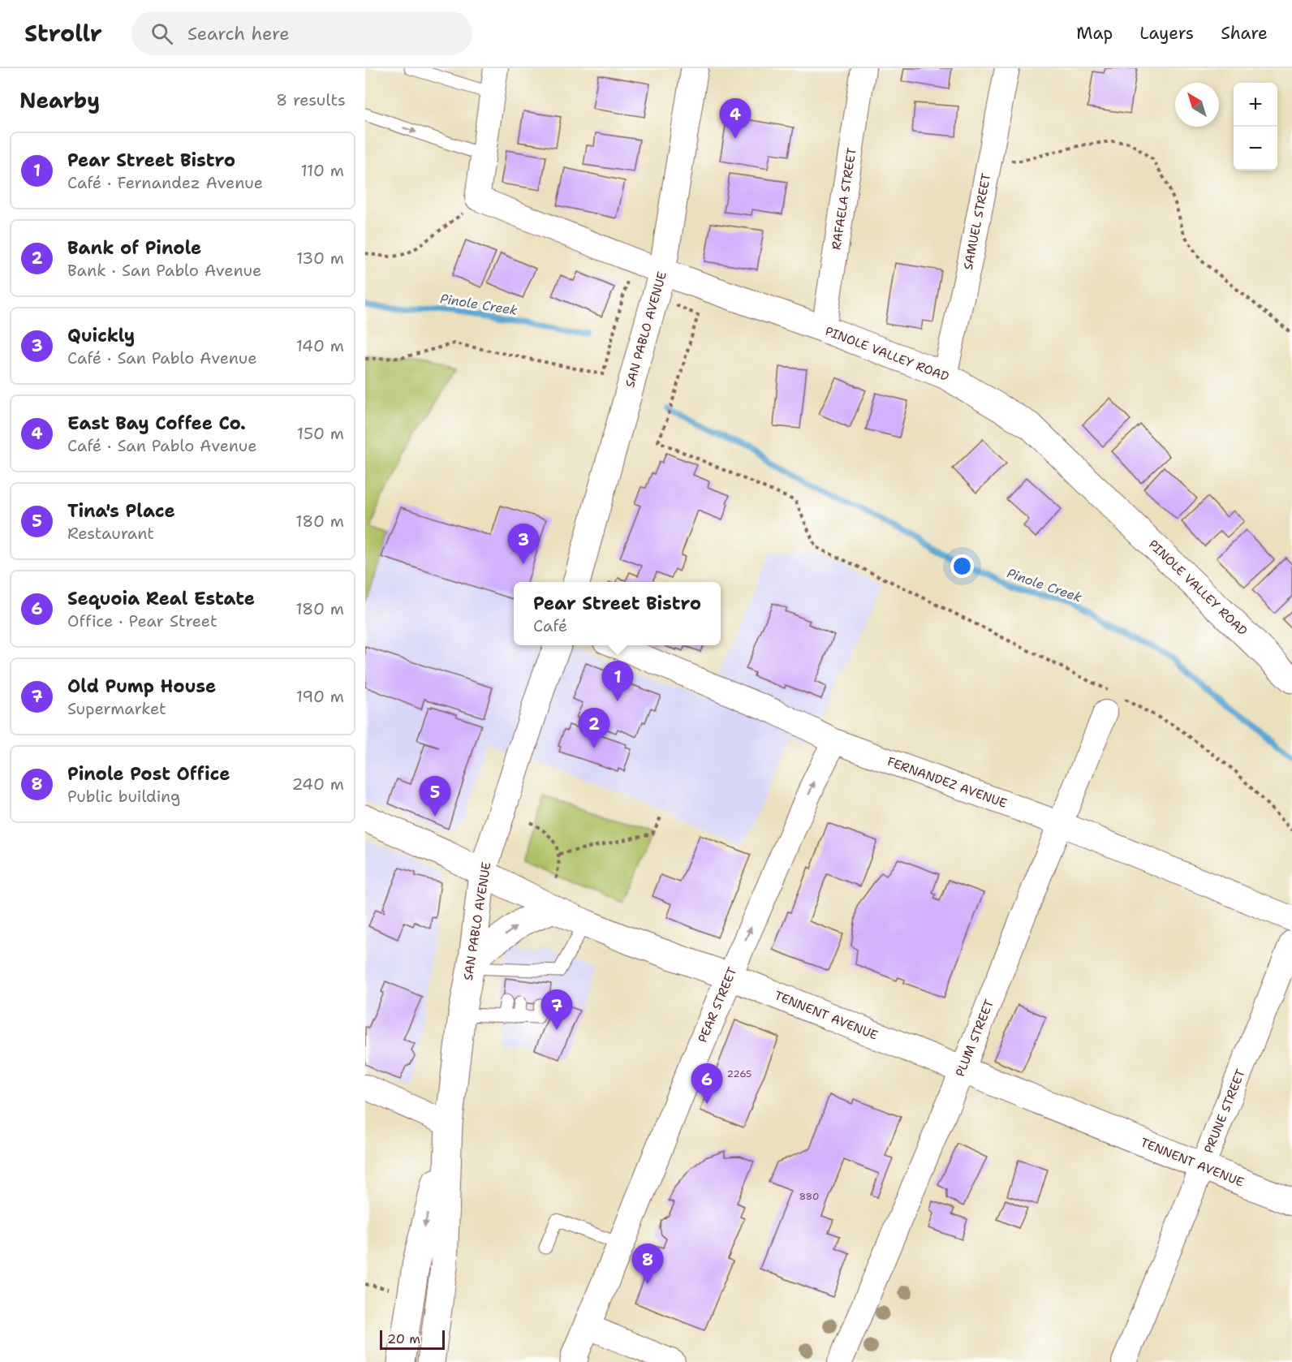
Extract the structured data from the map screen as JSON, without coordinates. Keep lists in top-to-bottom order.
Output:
{
  "streets": {
    "main road": [
      "SAN PABLO AVENUE",
      "PINOLE VALLEY ROAD",
      "PEAR STREET",
      "TENNENT AVENUE"
    ],
    "street": [
      "RAFAELA STREET",
      "SAMUEL STREET",
      "FERNANDEZ AVENUE",
      "PLUM STREET",
      "PRUNE STREET"
    ]
  },
  "crossings": [
    ["RAFAELA STREET", "PINOLE VALLEY ROAD"],
    ["SAMUEL STREET", "PINOLE VALLEY ROAD"],
    ["SAN PABLO AVENUE", "PINOLE VALLEY ROAD"],
    ["SAN PABLO AVENUE", "TENNENT AVENUE"],
    ["FERNANDEZ AVENUE", "PEAR STREET"],
    ["FERNANDEZ AVENUE", "PLUM STREET"],
    ["PEAR STREET", "TENNENT AVENUE"],
    ["TENNENT AVENUE", "PLUM STREET"],
    ["TENNENT AVENUE", "PRUNE STREET"]
  ],
  "one_way": ["PEAR STREET"],
  "water": ["Pinole Creek"],
  "house_numbers": ["2265", "880"],
  "scale_bar": "20 m",
  "north": "top left",
  "page": {
    "header": "Strollr",
    "search": "Search here",
    "nav": ["Map", "Layers", "Share"],
    "heading": ["Nearby", "8 results"],
    "map_buttons": ["+", "−"],
    "pins": [
      "4",
      "3",
      "1",
      "2",
      "5",
      "7",
      "6",
      "8"
    ],
    "list": [
      {
        "mark": "1",
        "name": "Pear Street Bistro",
        "note": "Café · Fernandez Avenue",
        "value": "110 m"
      },
      {
        "mark": "2",
        "name": "Bank of Pinole",
        "note": "Bank · San Pablo Avenue",
        "value": "130 m"
      },
      {
        "mark": "3",
        "name": "Quickly",
        "note": "Café · San Pablo Avenue",
        "value": "140 m"
      },
      {
        "mark": "4",
        "name": "East Bay Coffee Co.",
        "note": "Café · San Pablo Avenue",
        "value": "150 m"
      },
      {
        "mark": "5",
        "name": "Tina's Place",
        "note": "Restaurant",
        "value": "180 m"
      },
      {
        "mark": "6",
        "name": "Sequoia Real Estate",
        "note": "Office · Pear Street",
        "value": "180 m"
      },
      {
        "mark": "7",
        "name": "Old Pump House",
        "note": "Supermarket",
        "value": "190 m"
      },
      {
        "mark": "8",
        "name": "Pinole Post Office",
        "note": "Public building",
        "value": "240 m"
      }
    ],
    "popup": ["Pear Street Bistro", "Café"],
    "scale": "20 m"
  }
}
